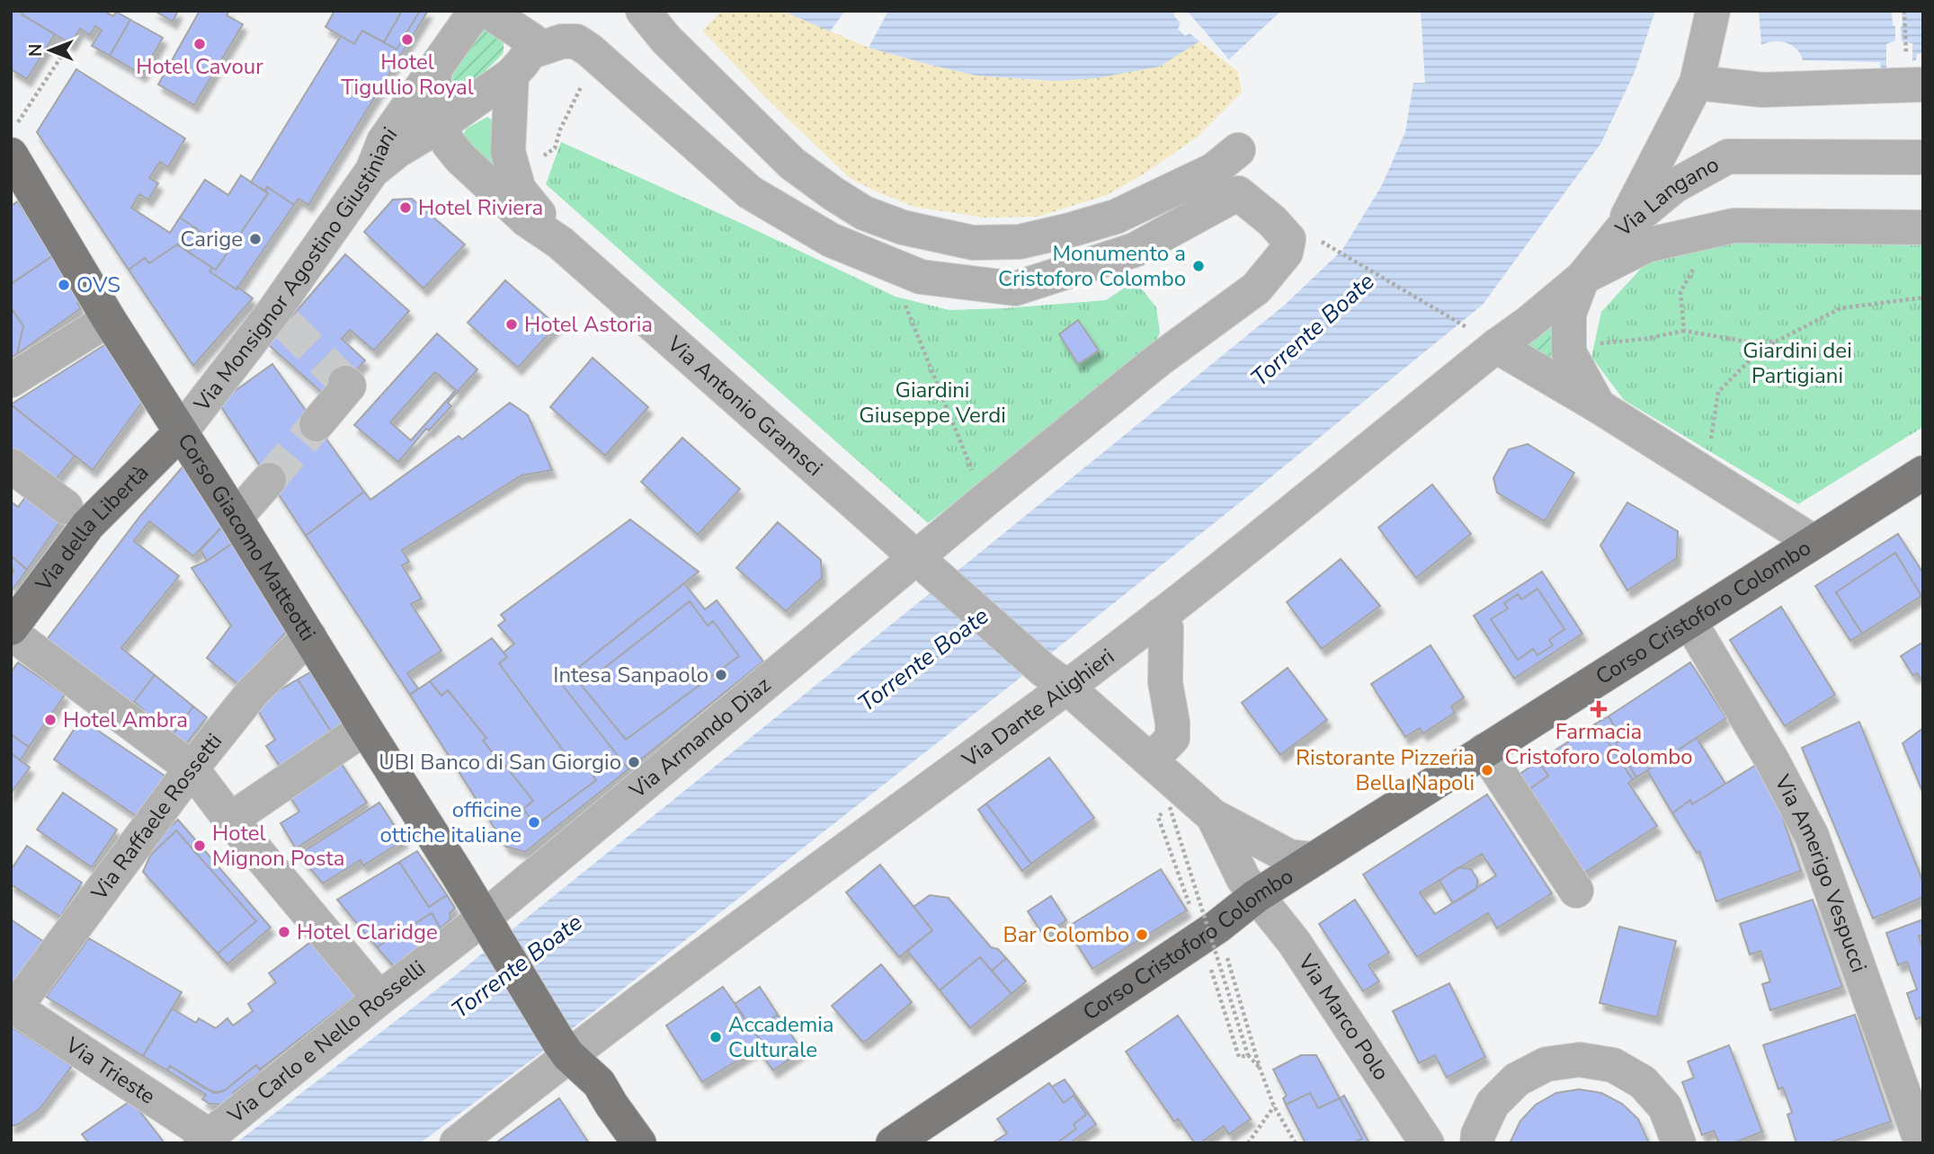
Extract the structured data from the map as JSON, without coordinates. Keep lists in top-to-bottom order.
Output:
{
  "streets": {
    "main road": ["Via della Libertà", "Corso Giacomo Matteotti", "Corso Cristoforo Colombo"],
    "street": [
      "Via Langano",
      "Via Monsignor Agostino Giustiniani",
      "Via Antonio Gramsci",
      "Via Dante Alighieri",
      "Via Armando Diaz",
      "Via Raffaele Rossetti",
      "Via Amerigo Vespucci",
      "Via Marco Polo",
      "Via Carlo e Nello Rosselli",
      "Via Trieste"
    ]
  },
  "crossings": [
    ["Via Langano", "Via Dante Alighieri"],
    ["Via Monsignor Agostino Giustiniani", "Via della Libertà"],
    ["Via Monsignor Agostino Giustiniani", "Corso Giacomo Matteotti"],
    ["Via Antonio Gramsci", "Via Dante Alighieri"],
    ["Via Antonio Gramsci", "Via Armando Diaz"],
    ["Via Antonio Gramsci", "Via Marco Polo"],
    ["Via della Libertà", "Corso Giacomo Matteotti"],
    ["Corso Giacomo Matteotti", "Via Dante Alighieri"],
    ["Corso Giacomo Matteotti", "Via Armando Diaz"],
    ["Corso Giacomo Matteotti", "Via Raffaele Rossetti"],
    ["Corso Giacomo Matteotti", "Via Carlo e Nello Rosselli"],
    ["Corso Cristoforo Colombo", "Via Amerigo Vespucci"],
    ["Corso Cristoforo Colombo", "Via Marco Polo"],
    ["Via Armando Diaz", "Via Carlo e Nello Rosselli"],
    ["Via Raffaele Rossetti", "Via Trieste"],
    ["Via Carlo e Nello Rosselli", "Via Trieste"]
  ],
  "water": ["Torrente Boate"],
  "parks": ["Giardini dei Partigiani", "Giardini Giuseppe Verdi"],
  "places": {
    "other": [
      "Hotel Tigullio Royal",
      "Hotel Cavour",
      "Hotel Riviera",
      "Carige",
      "Monumento a Cristoforo Colombo",
      "OVS",
      "Hotel Astoria",
      "Intesa Sanpaolo",
      "Hotel Ambra",
      "UBI Banco di San Giorgio",
      "Ristorante Pizzeria Bella Napoli",
      "officine ottiche italiane",
      "Hotel Mignon Posta",
      "Hotel Claridge",
      "Bar Colombo",
      "Accademia Culturale"
    ],
    "health": ["Farmacia Cristoforo Colombo"]
  },
  "north": "left"
}
